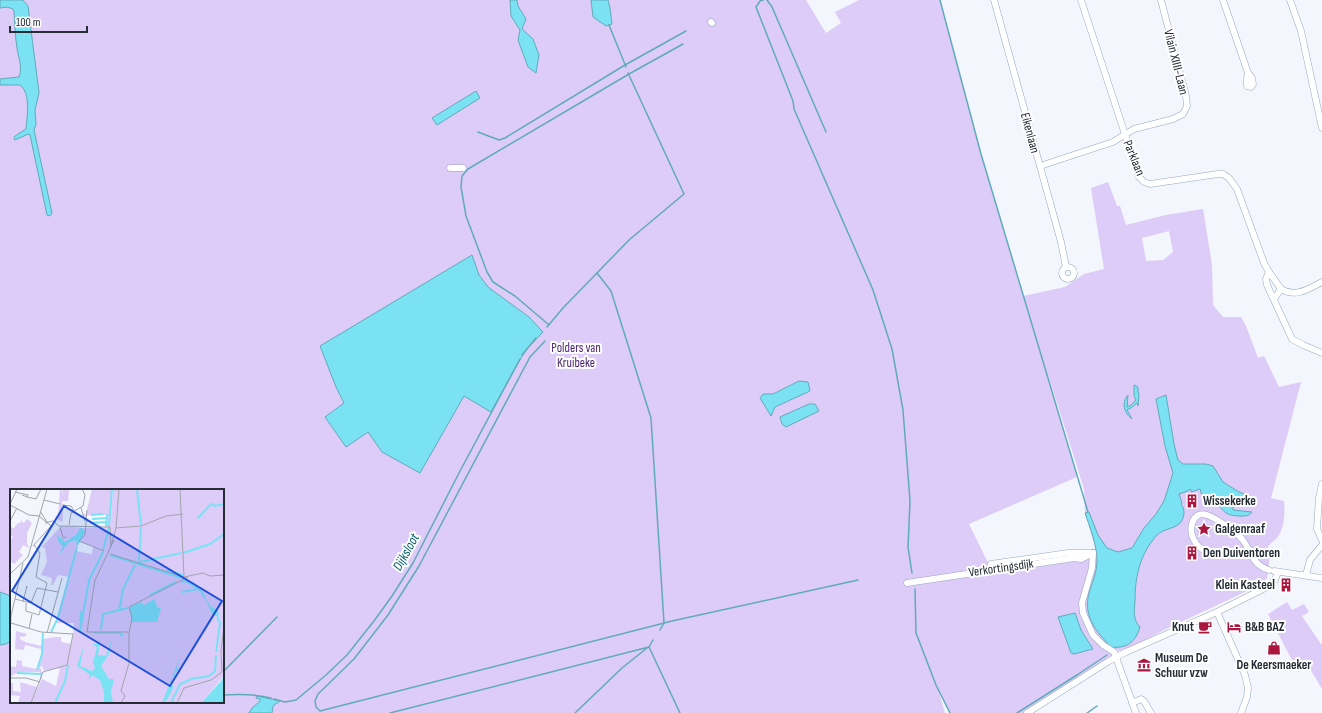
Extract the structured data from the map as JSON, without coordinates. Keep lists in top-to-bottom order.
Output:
{
  "streets": {
    "street": [
      "Vilain XIIII-Laan",
      "Eikenlaan",
      "Parklaan",
      "Verkortingsdijk"
    ]
  },
  "crossings": [
    ["Vilain XIIII-Laan", "Eikenlaan"],
    ["Vilain XIIII-Laan", "Parklaan"]
  ],
  "water": ["Dijksloot"],
  "parks": ["Polders van Kruibeke"],
  "places": {
    "building": ["Wissekerke", "Den Duiventoren", "Klein Kasteel"],
    "place": ["Galgenraaf"],
    "cafe": ["Knut"],
    "hotel": ["B&B BAZ"],
    "shop": ["De Keersmaeker"],
    "museum": ["Museum De Schuur vzw"]
  },
  "scale_bar": "100 m"
}
